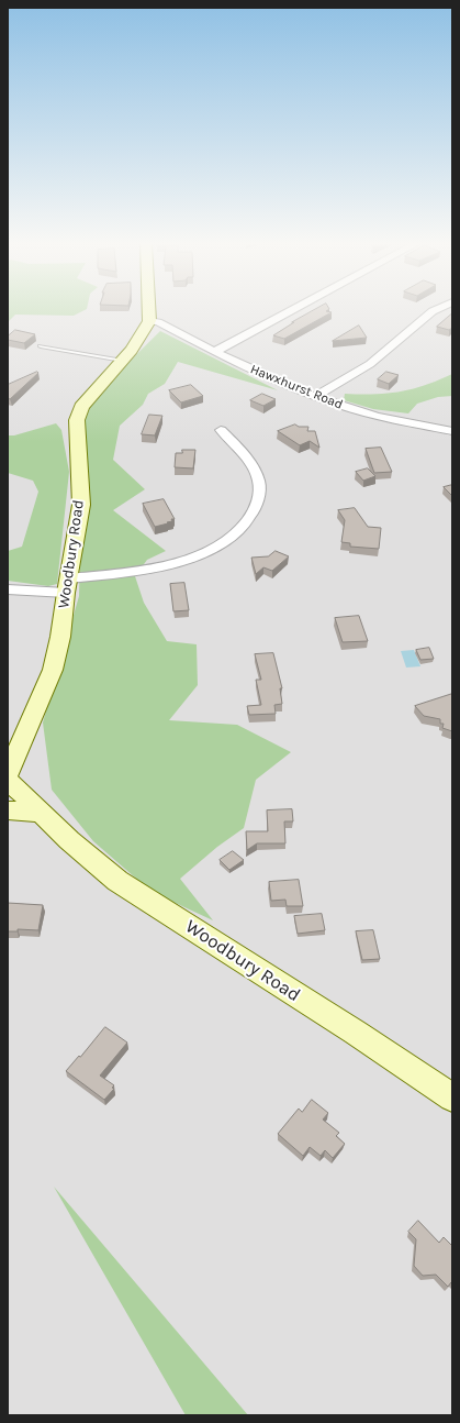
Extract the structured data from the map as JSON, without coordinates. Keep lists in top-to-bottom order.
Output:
{
  "streets": {
    "main road": ["Woodbury Road"],
    "street": ["Hawxhurst Road"]
  },
  "crossings": [
    ["Hawxhurst Road", "Woodbury Road"]
  ]
}
